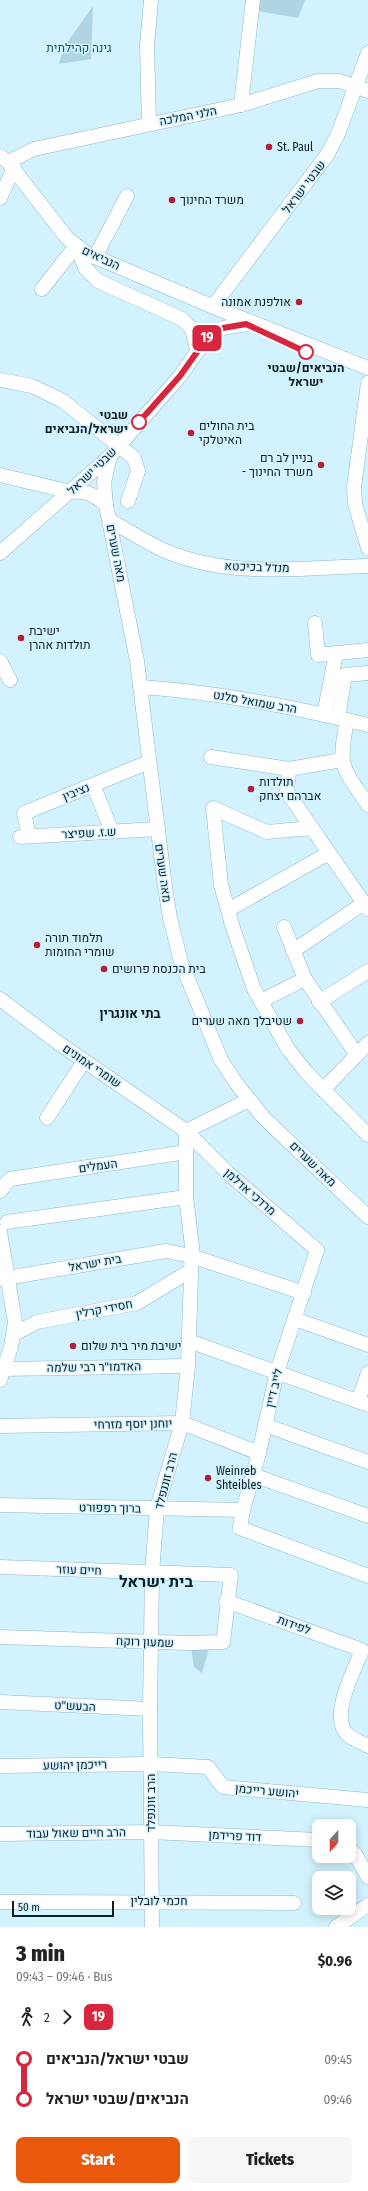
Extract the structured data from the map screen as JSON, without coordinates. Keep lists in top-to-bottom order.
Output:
{
  "streets": {
    "street": [
      "הלני המלכה",
      "שבטי ישראל",
      "הנביאים",
      "מאה שערים",
      "מנדל בכיכטא",
      "הרב שמואל סלנט",
      "נציבין",
      "ש.ז. שפיצר",
      "שומרי אמונים",
      "העמלים",
      "מרדכי אדלמן",
      "בית ישראל",
      "חסידי קרלין",
      "האדמו\"ר רבי שלמה",
      "לייב דיין",
      "יוחנן יוסף מזרחי",
      "הרב זוננפלד",
      "ברוך רפפורט",
      "חיים עוזר",
      "לפידות",
      "שמעון רוקח",
      "הבעש\"ט",
      "רייכמן יהושע",
      "יהושע רייכמן",
      "הרב חיים שאול עבוד",
      "דוד פרידמן",
      "חכמי לובלין"
    ]
  },
  "crossings": [
    ["הלני המלכה", "שבטי ישראל"],
    ["הלני המלכה", "הנביאים"],
    ["שבטי ישראל", "הנביאים"],
    ["שבטי ישראל", "מאה שערים"],
    ["מאה שערים", "מנדל בכיכטא"],
    ["מאה שערים", "הרב שמואל סלנט"],
    ["מאה שערים", "נציבין"],
    ["מאה שערים", "ש.ז. שפיצר"],
    ["נציבין", "ש.ז. שפיצר"],
    ["שומרי אמונים", "מרדכי אדלמן"],
    ["שומרי אמונים", "הרב זוננפלד"],
    ["העמלים", "הרב זוננפלד"],
    ["מרדכי אדלמן", "לייב דיין"],
    ["מרדכי אדלמן", "הרב זוננפלד"],
    ["בית ישראל", "הרב זוננפלד"],
    ["חסידי קרלין", "הרב זוננפלד"],
    ["האדמו\"ר רבי שלמה", "הרב זוננפלד"],
    ["לייב דיין", "יוחנן יוסף מזרחי"],
    ["לייב דיין", "ברוך רפפורט"],
    ["יוחנן יוסף מזרחי", "הרב זוננפלד"],
    ["הרב זוננפלד", "ברוך רפפורט"],
    ["הרב זוננפלד", "חיים עוזר"],
    ["הרב זוננפלד", "שמעון רוקח"],
    ["הרב זוננפלד", "הבעש\"ט"],
    ["הרב זוננפלד", "רייכמן יהושע"],
    ["הרב זוננפלד", "יהושע רייכמן"],
    ["הרב זוננפלד", "הרב חיים שאול עבוד"],
    ["הרב זוננפלד", "דוד פרידמן"],
    ["הרב זוננפלד", "חכמי לובלין"],
    ["חיים עוזר", "שמעון רוקח"],
    ["לפידות", "שמעון רוקח"],
    ["רייכמן יהושע", "יהושע רייכמן"],
    ["הרב חיים שאול עבוד", "דוד פרידמן"]
  ],
  "districts": ["בתי אונגרין", "בית ישראל"],
  "parks": ["גינה קהילתית"],
  "places": [
    "St. Paul",
    "משרד החינוך",
    "אולפנת אמונה",
    "הנביאים/שבטי ישראל",
    "שבטי ישראל/הנביאים",
    "בית החולים האיטלקי",
    "בניין לב רם - משרד החינוך",
    "ישיבת תולדות אהרן",
    "תולדות אברהם יצחק",
    "תלמוד תורה שומרי החומות",
    "בית הכנסת פרושים",
    "שטיבלך מאה שערים",
    "ישיבת מיר בית שלום",
    "Weinreb Shteibles"
  ],
  "lines": ["bus line 19"],
  "scale_bar": "50 m",
  "north": "bottom",
  "page": {
    "on_map": "19",
    "scale": "50 m",
    "heading": ["3 min", "09:43 – 09:46 · Bus", "$0.96"],
    "legs": ["2", "19"],
    "list": [
      {
        "name": "שבטי ישראל/הנביאים",
        "value": "09:45"
      },
      {
        "name": "הנביאים/שבטי ישראל",
        "value": "09:46"
      }
    ],
    "buttons": ["Start", "Tickets"]
  }
}
